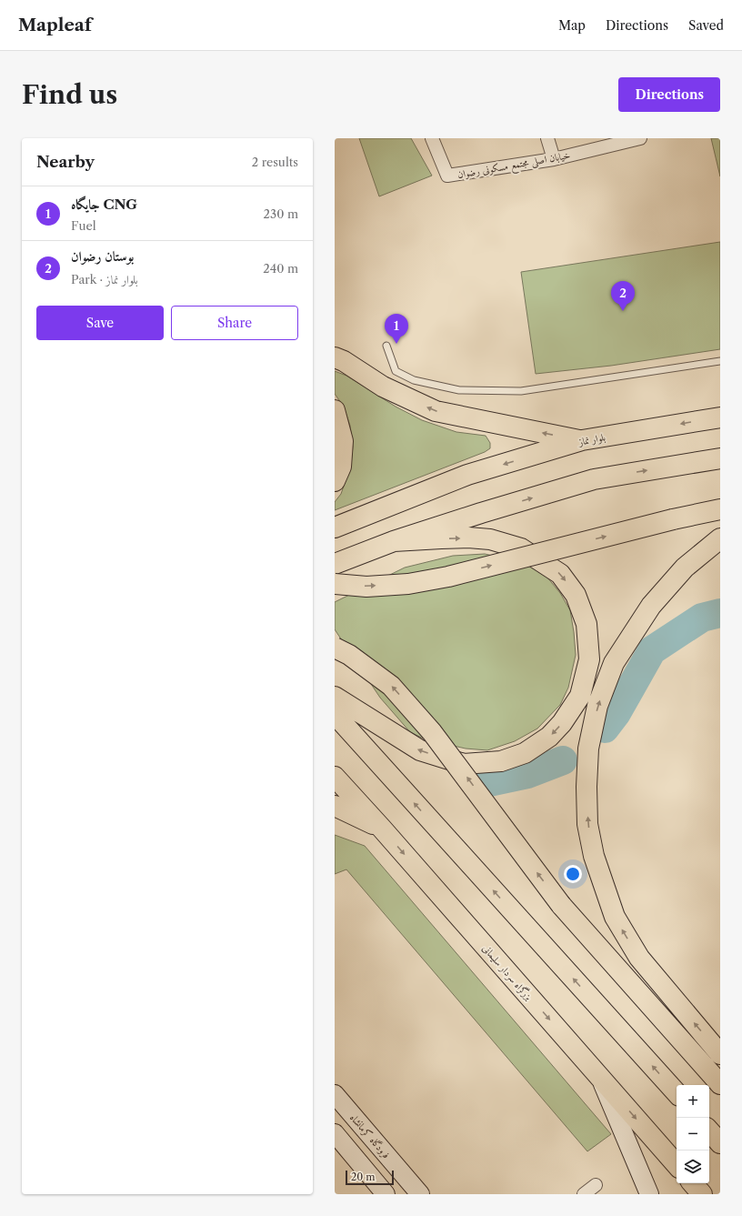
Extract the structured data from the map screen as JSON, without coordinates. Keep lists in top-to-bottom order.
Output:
{
  "streets": {
    "highway": ["بلوار نماز", "بزرگراه سردار سلیمانی"],
    "main road": ["فرودگاه کرمانشاه"],
    "street": ["خیابان اصلی مجتمع مسکونی رضوان"]
  },
  "scale_bar": "20 m",
  "page": {
    "header": "Mapleaf",
    "nav": ["Map", "Directions", "Saved"],
    "buttons": [
      "Directions",
      ["Save", "Share"]
    ],
    "title": "Find us",
    "heading": ["Nearby", "2 results"],
    "list": [
      {
        "mark": "1",
        "name": "جایگاه CNG",
        "note": "Fuel",
        "value": "230 m"
      },
      {
        "mark": "2",
        "name": "بوستان رضوان",
        "note": "Park · بلوار نماز",
        "value": "240 m"
      }
    ],
    "pins": ["2", "1"],
    "map_buttons": ["+", "−"],
    "scale": "20 m"
  }
}
